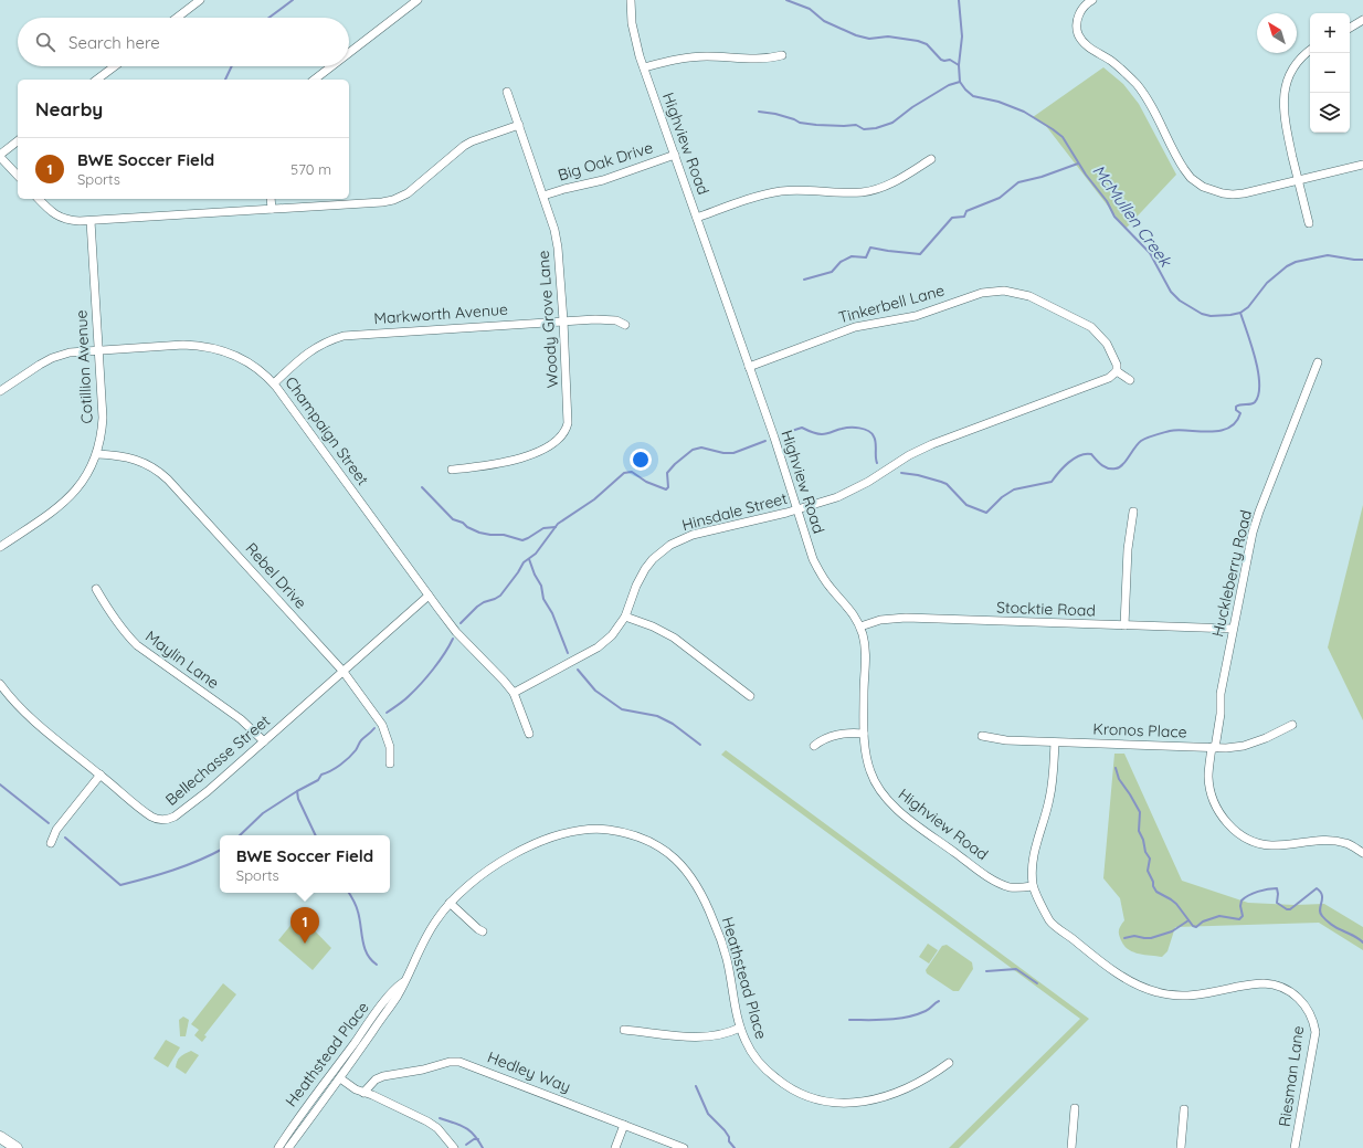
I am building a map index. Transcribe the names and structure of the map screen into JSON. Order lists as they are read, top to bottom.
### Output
{
  "streets": {
    "street": [
      "Highview Road",
      "Big Oak Drive",
      "Tinkerbell Lane",
      "Markworth Avenue",
      "Woody Grove Lane",
      "Cotillion Avenue",
      "Champaign Street",
      "Hinsdale Street",
      "Huckleberry Road",
      "Rebel Drive",
      "Stocktie Road",
      "Maylin Lane",
      "Kronos Place",
      "Bellechasse Street",
      "Heathstead Place",
      "Hedley Way",
      "Riesman Lane"
    ]
  },
  "crossings": [
    ["Highview Road", "Big Oak Drive"],
    ["Highview Road", "Tinkerbell Lane"],
    ["Highview Road", "Hinsdale Street"],
    ["Highview Road", "Stocktie Road"],
    ["Highview Road", "Riesman Lane"],
    ["Big Oak Drive", "Woody Grove Lane"],
    ["Tinkerbell Lane", "Hinsdale Street"],
    ["Markworth Avenue", "Woody Grove Lane"],
    ["Markworth Avenue", "Champaign Street"],
    ["Cotillion Avenue", "Champaign Street"],
    ["Cotillion Avenue", "Rebel Drive"],
    ["Champaign Street", "Hinsdale Street"],
    ["Champaign Street", "Bellechasse Street"],
    ["Huckleberry Road", "Stocktie Road"],
    ["Huckleberry Road", "Kronos Place"],
    ["Rebel Drive", "Bellechasse Street"],
    ["Maylin Lane", "Bellechasse Street"],
    ["Kronos Place", "Riesman Lane"]
  ],
  "water": ["McMullen Creek"],
  "north": "top left",
  "page": {
    "map_buttons": ["+", "−"],
    "search": "Search here",
    "heading": "Nearby",
    "list": [
      {
        "mark": "1",
        "name": "BWE Soccer Field",
        "note": "Sports",
        "value": "570 m"
      }
    ],
    "popup": ["BWE Soccer Field", "Sports"],
    "pins": "1"
  }
}
